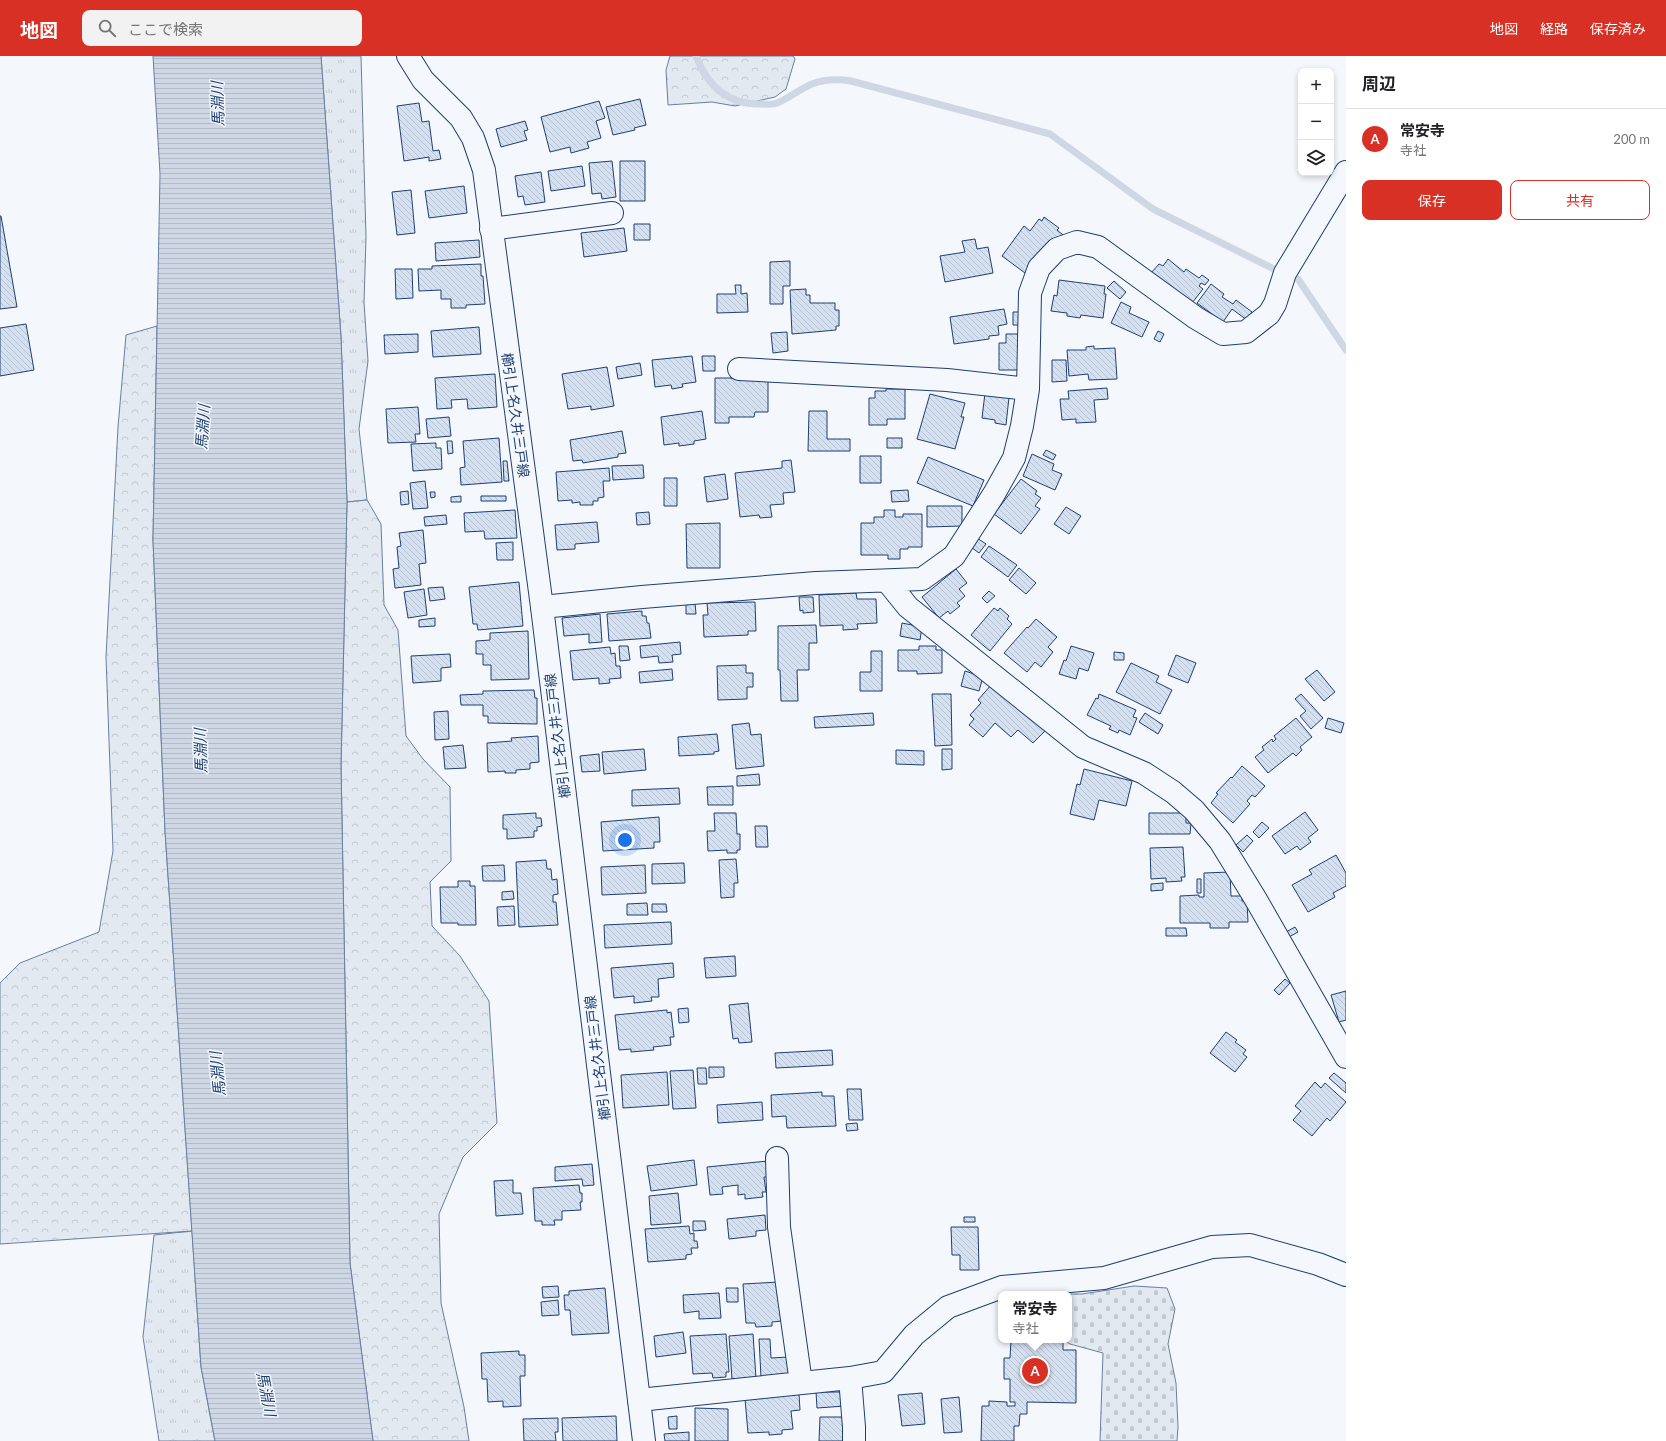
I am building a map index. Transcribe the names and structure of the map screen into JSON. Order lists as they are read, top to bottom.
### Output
{
  "streets": {
    "street": ["櫛引上名久井三戸線"]
  },
  "water": ["馬淵川"],
  "page": {
    "header": "地図",
    "search": "ここで検索",
    "nav": ["地図", "経路", "保存済み"],
    "heading": "周辺",
    "map_buttons": ["+", "−"],
    "list": [
      {
        "mark": "A",
        "name": "常安寺",
        "note": "寺社",
        "value": "200 m"
      }
    ],
    "buttons": ["保存", "共有"],
    "popup": ["常安寺", "寺社"],
    "pins": "A"
  }
}
